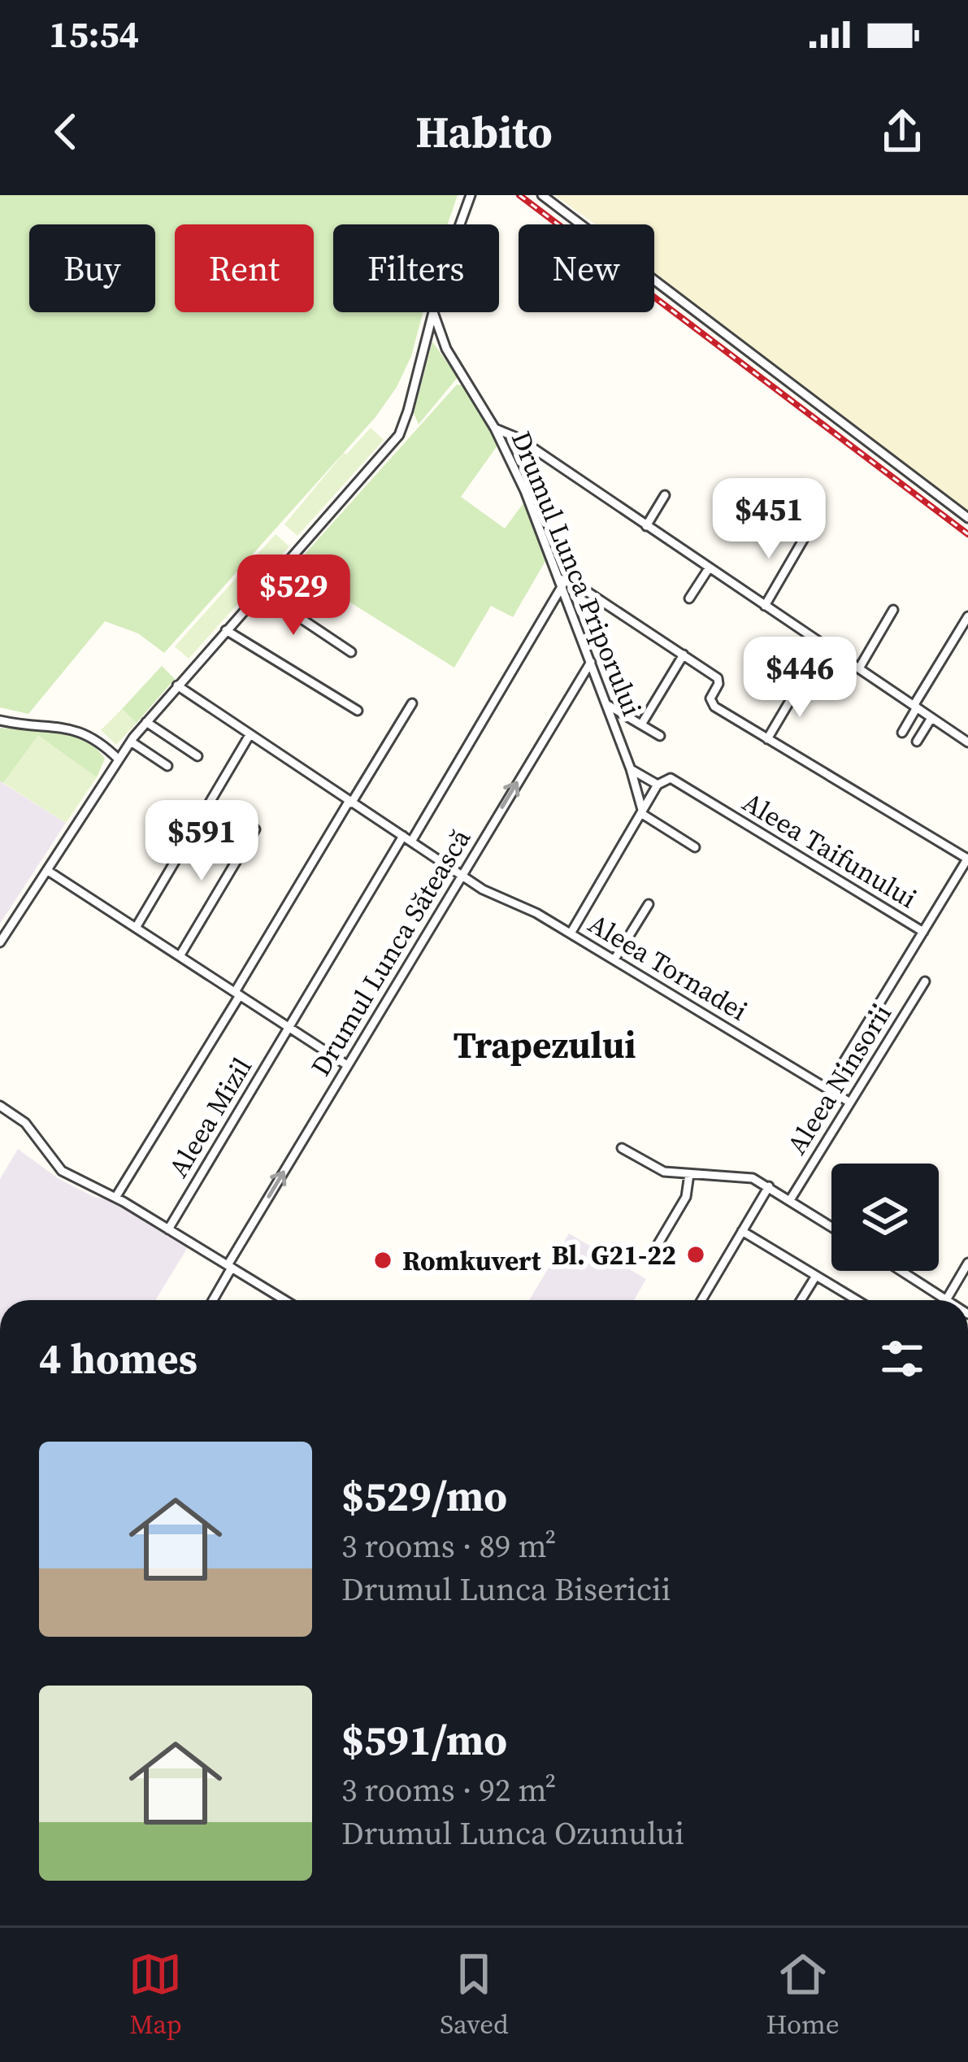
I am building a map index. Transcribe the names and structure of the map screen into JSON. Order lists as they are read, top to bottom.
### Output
{
  "streets": {
    "street": [
      "Drumul Lunca Priporului",
      "Aleea Taifunului",
      "Drumul Lunca Sătească",
      "Aleea Tornadei",
      "Aleea Ninsorii",
      "Aleea Mizil"
    ]
  },
  "crossings": [
    ["Drumul Lunca Priporului", "Aleea Taifunului"],
    ["Drumul Lunca Priporului", "Drumul Lunca Sătească"],
    ["Drumul Lunca Priporului", "Aleea Mizil"],
    ["Aleea Taifunului", "Aleea Tornadei"],
    ["Drumul Lunca Sătească", "Aleea Tornadei"],
    ["Aleea Tornadei", "Aleea Ninsorii"],
    ["Aleea Tornadei", "Aleea Mizil"]
  ],
  "one_way": ["Drumul Lunca Sătească"],
  "districts": ["Trapezului"],
  "places": ["Bl. G21-22", "Romkuvert"],
  "page": {
    "status": "15:54",
    "header": "Habito",
    "chip": [
      "Buy",
      "Rent",
      "Filters",
      "New"
    ],
    "price": [
      "$451",
      "$529",
      "$446",
      "$591"
    ],
    "heading": "4 homes",
    "list": [
      {
        "name": "$529/mo",
        "note": "3 rooms · 89 m² · Drumul Lunca Bisericii"
      },
      {
        "name": "$591/mo",
        "note": "3 rooms · 92 m² · Drumul Lunca Ozunului"
      }
    ],
    "tabs": ["Map", "Saved", "Home"]
  }
}
